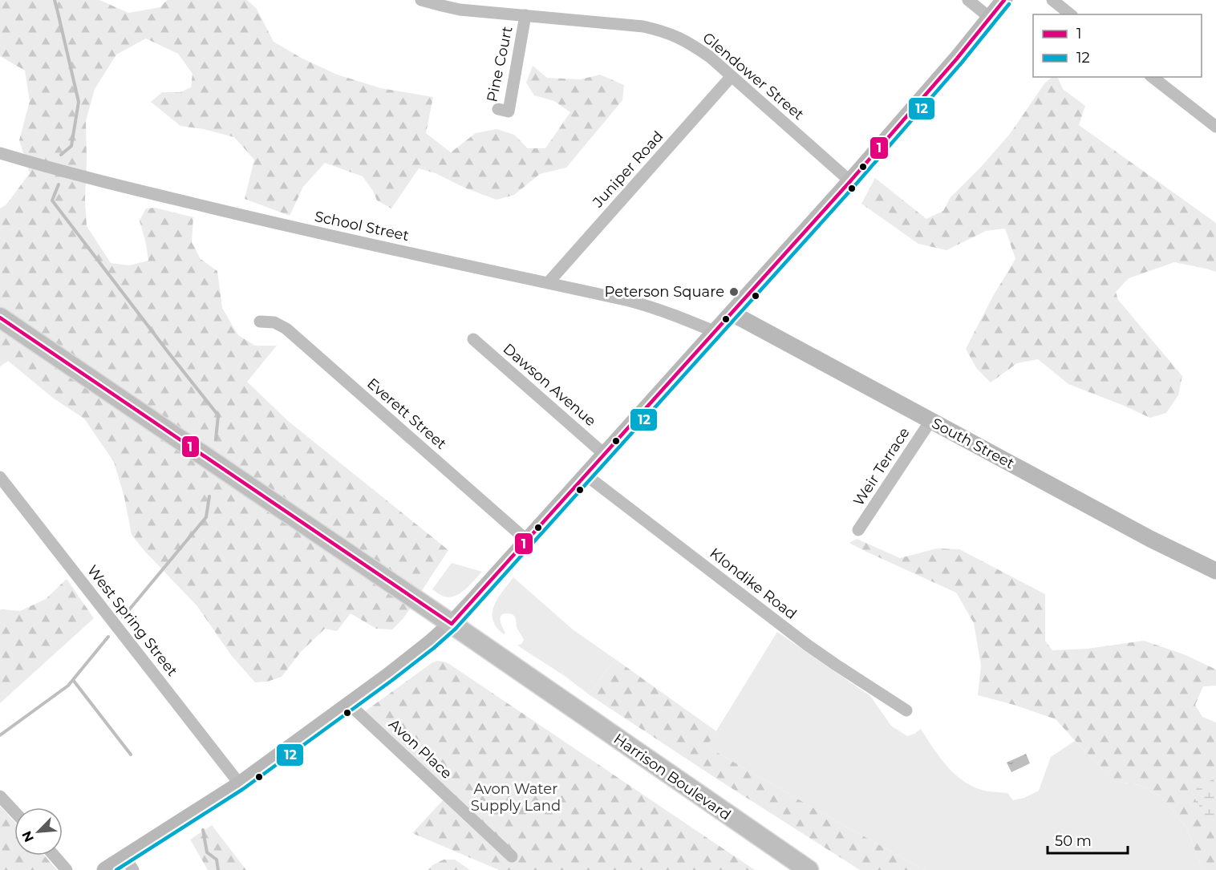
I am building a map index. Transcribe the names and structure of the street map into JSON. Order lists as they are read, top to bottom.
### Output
{
  "streets": {
    "main road": ["South Street", "Harrison Boulevard"],
    "street": [
      "Pine Court",
      "Glendower Street",
      "Juniper Road",
      "School Street",
      "Dawson Avenue",
      "Everett Street",
      "Weir Terrace",
      "Klondike Road",
      "West Spring Street",
      "Avon Place"
    ]
  },
  "crossings": [
    ["Pine Court", "Glendower Street"],
    ["Glendower Street", "Juniper Road"],
    ["Juniper Road", "School Street"],
    ["South Street", "Weir Terrace"]
  ],
  "parks": ["Avon Water Supply Land"],
  "places": ["Peterson Square"],
  "lines": ["transit line 1", "transit line 12"],
  "legend": ["1", "12"],
  "scale_bar": "50 m",
  "north": "bottom left"
}
